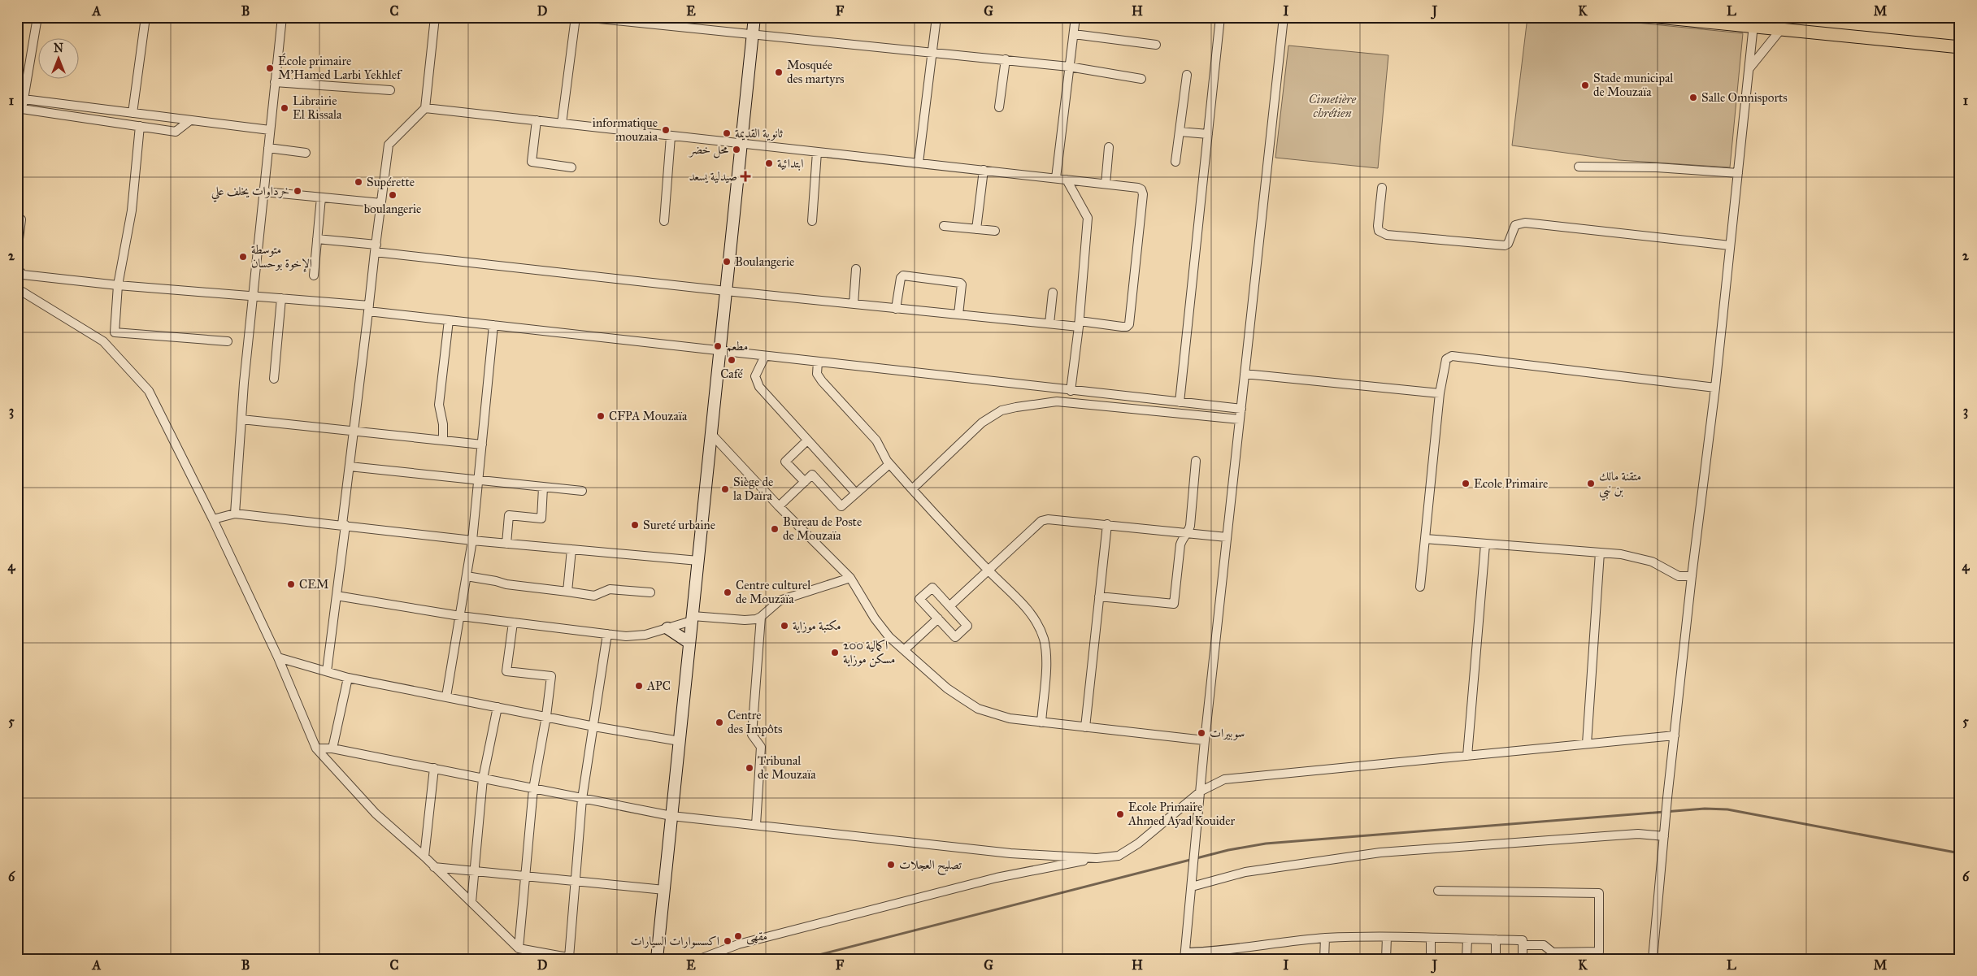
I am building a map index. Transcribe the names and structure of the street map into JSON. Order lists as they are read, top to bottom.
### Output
{
  "parks": ["Cimetière chrétien"],
  "places": {
    "other": [
      "École primaire M'Hamed Larbi Yekhlef",
      "Mosquée des martyrs",
      "Stade municipal de Mouzaïa",
      "Salle Omnisports",
      "Librairie El Rissala",
      "informatique mouzaia",
      "ثانوية القديمة",
      "محل خضر",
      "ابتدائية",
      "Supérette",
      "خرداوات يخلف علي",
      "boulangerie",
      "متوسطة الإخوة بوحسان",
      "Boulangerie",
      "مطعم",
      "Café",
      "CFPA Mouzaïa",
      "Ecole Primaire",
      "متقنة مالك بن نبي",
      "Siège de la Daïra",
      "Sureté urbaine",
      "Bureau de Poste de Mouzaïa",
      "CEM",
      "Centre culturel de Mouzaïa",
      "مكتبة موزاية",
      "اكمالية 200 مسكن موزاية",
      "APC",
      "Centre des Impôts",
      "سوبيرات",
      "Tribunal de Mouzaïa",
      "Ecole Primaire Ahmed Ayad Kouider",
      "تصليح العجلات",
      "مقهى",
      "اكسسوارات السيارات"
    ],
    "health": ["صيدلية يسعد"]
  },
  "north": "top",
  "grid": {
    "columns": [
      "A",
      "B",
      "C",
      "D",
      "E",
      "F",
      "G",
      "H",
      "I",
      "J",
      "K",
      "L",
      "M"
    ],
    "rows": [
      "1",
      "2",
      "3",
      "4",
      "5",
      "6"
    ]
  }
}
